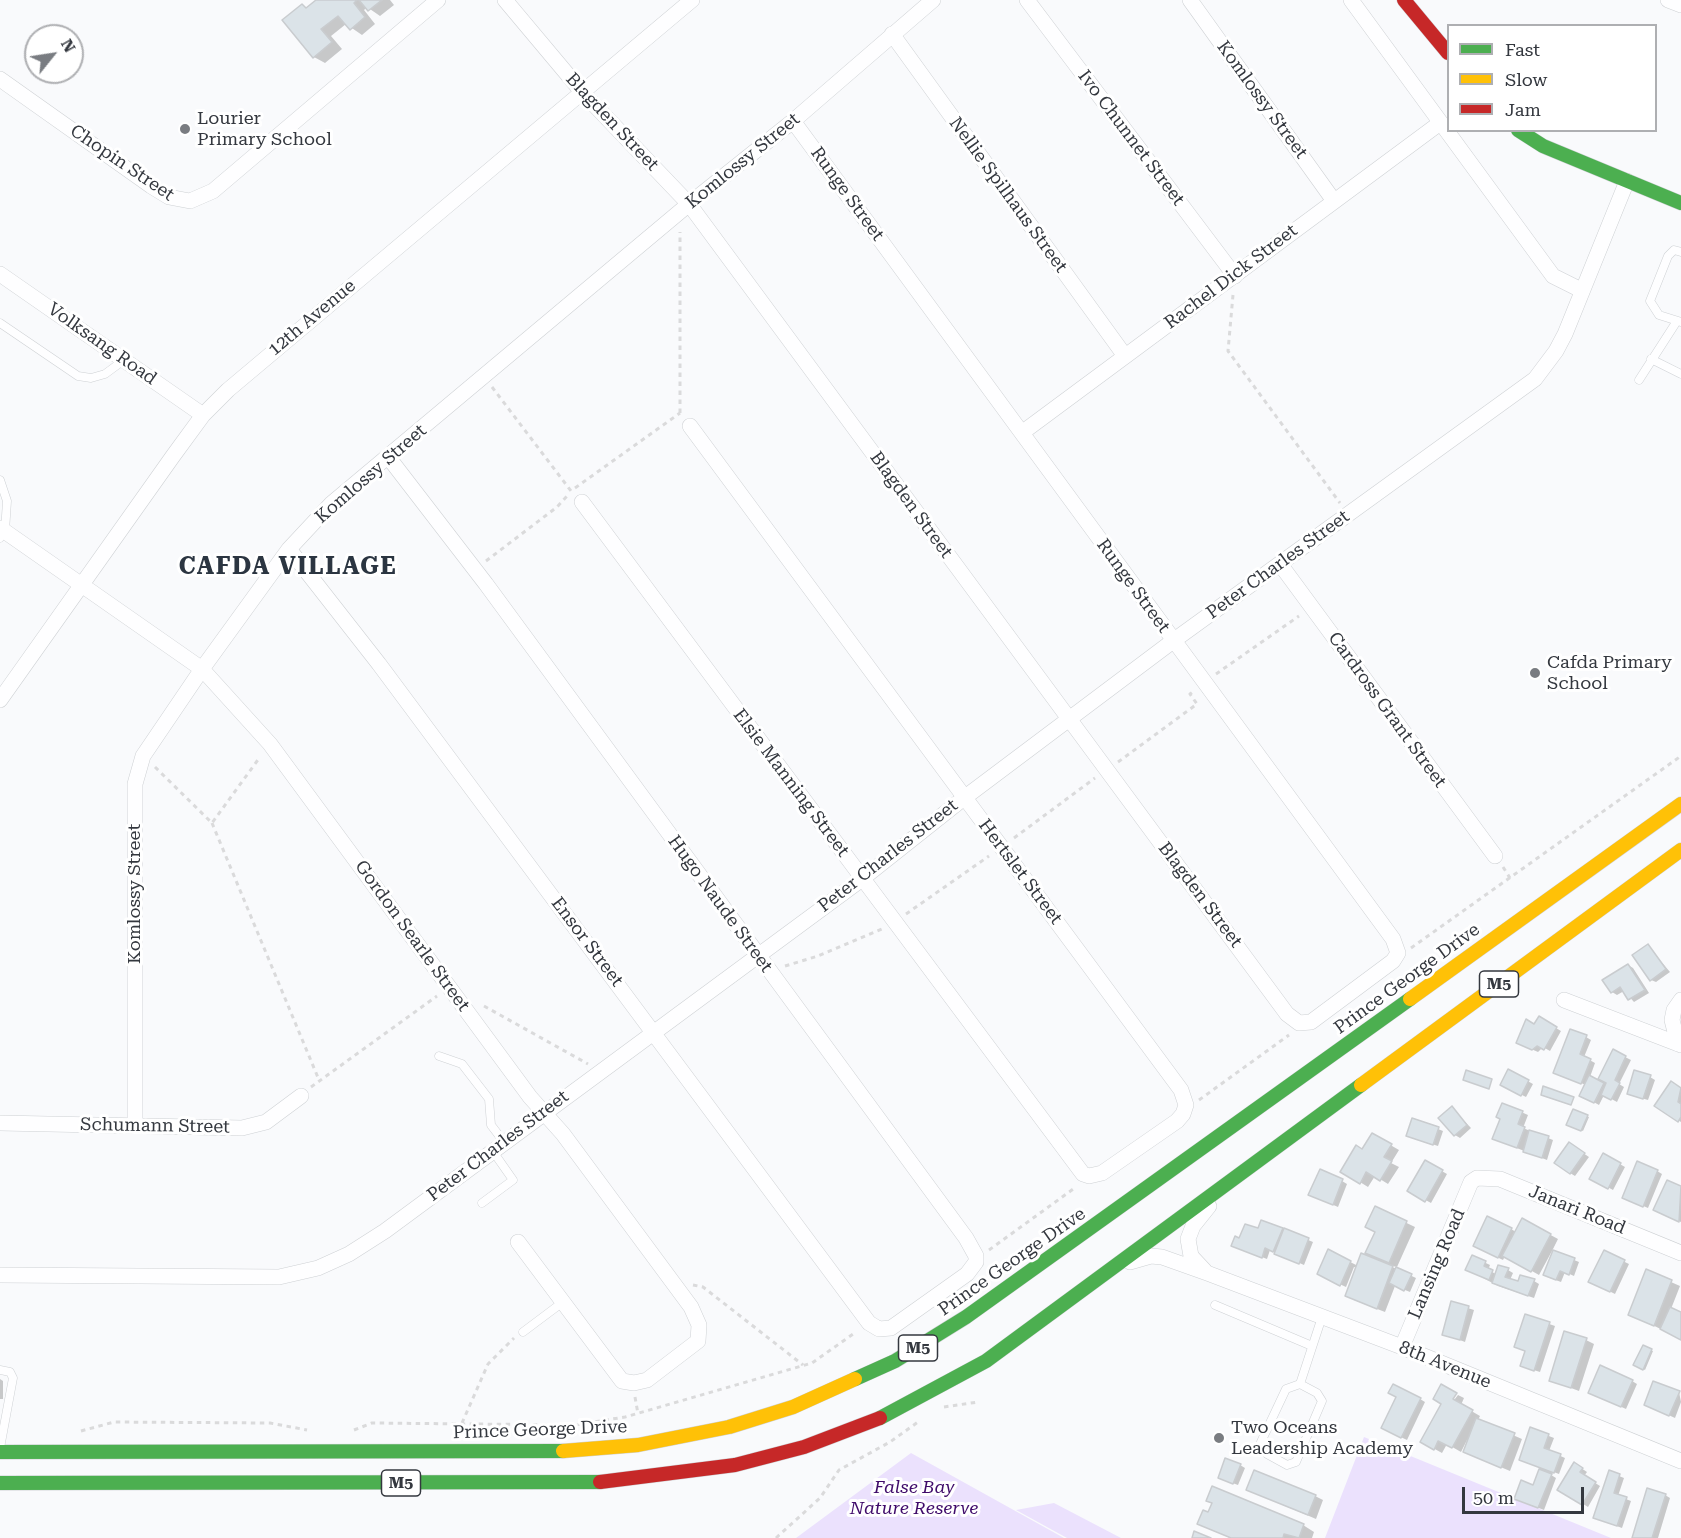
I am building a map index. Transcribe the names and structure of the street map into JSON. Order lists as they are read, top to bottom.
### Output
{
  "streets": {
    "main road": ["Prince George Drive", "M5"],
    "street": [
      "Komlossy Street",
      "Blagden Street",
      "Ivo Chunnet Street",
      "Chopin Street",
      "Runge Street",
      "Nellie Spilhaus Street",
      "Rachel Dick Street",
      "12th Avenue",
      "Volksang Road",
      "Peter Charles Street",
      "Cardross Grant Street",
      "Elsie Manning Street",
      "Hertslet Street",
      "Hugo Naude Street",
      "Gordon Searle Street",
      "Ensor Street",
      "Schumann Street",
      "Janari Road",
      "Lansing Road",
      "8th Avenue"
    ]
  },
  "crossings": [
    ["Komlossy Street", "Blagden Street"],
    ["Komlossy Street", "Runge Street"],
    ["Komlossy Street", "Nellie Spilhaus Street"],
    ["Komlossy Street", "Rachel Dick Street"],
    ["Komlossy Street", "Hugo Naude Street"],
    ["Komlossy Street", "Gordon Searle Street"],
    ["Komlossy Street", "Ensor Street"],
    ["Komlossy Street", "Schumann Street"],
    ["Blagden Street", "Runge Street"],
    ["Blagden Street", "12th Avenue"],
    ["Blagden Street", "Peter Charles Street"],
    ["Ivo Chunnet Street", "Rachel Dick Street"],
    ["Runge Street", "Rachel Dick Street"],
    ["Runge Street", "Peter Charles Street"],
    ["Nellie Spilhaus Street", "Rachel Dick Street"],
    ["12th Avenue", "Volksang Road"],
    ["12th Avenue", "Gordon Searle Street"],
    ["Peter Charles Street", "Cardross Grant Street"],
    ["Peter Charles Street", "Elsie Manning Street"],
    ["Peter Charles Street", "Hertslet Street"],
    ["Peter Charles Street", "Hugo Naude Street"],
    ["Peter Charles Street", "Gordon Searle Street"],
    ["Peter Charles Street", "Ensor Street"],
    ["Elsie Manning Street", "Hertslet Street"],
    ["Hugo Naude Street", "Ensor Street"],
    ["M5", "8th Avenue"],
    ["Janari Road", "Lansing Road"],
    ["Lansing Road", "8th Avenue"]
  ],
  "districts": ["CAFDA VILLAGE"],
  "parks": ["False Bay Nature Reserve"],
  "places": ["Lourier Primary School", "Cafda Primary School", "Two Oceans Leadership Academy"],
  "legend": ["Fast", "Slow", "Jam"],
  "scale_bar": "50 m",
  "north": "top right"
}
